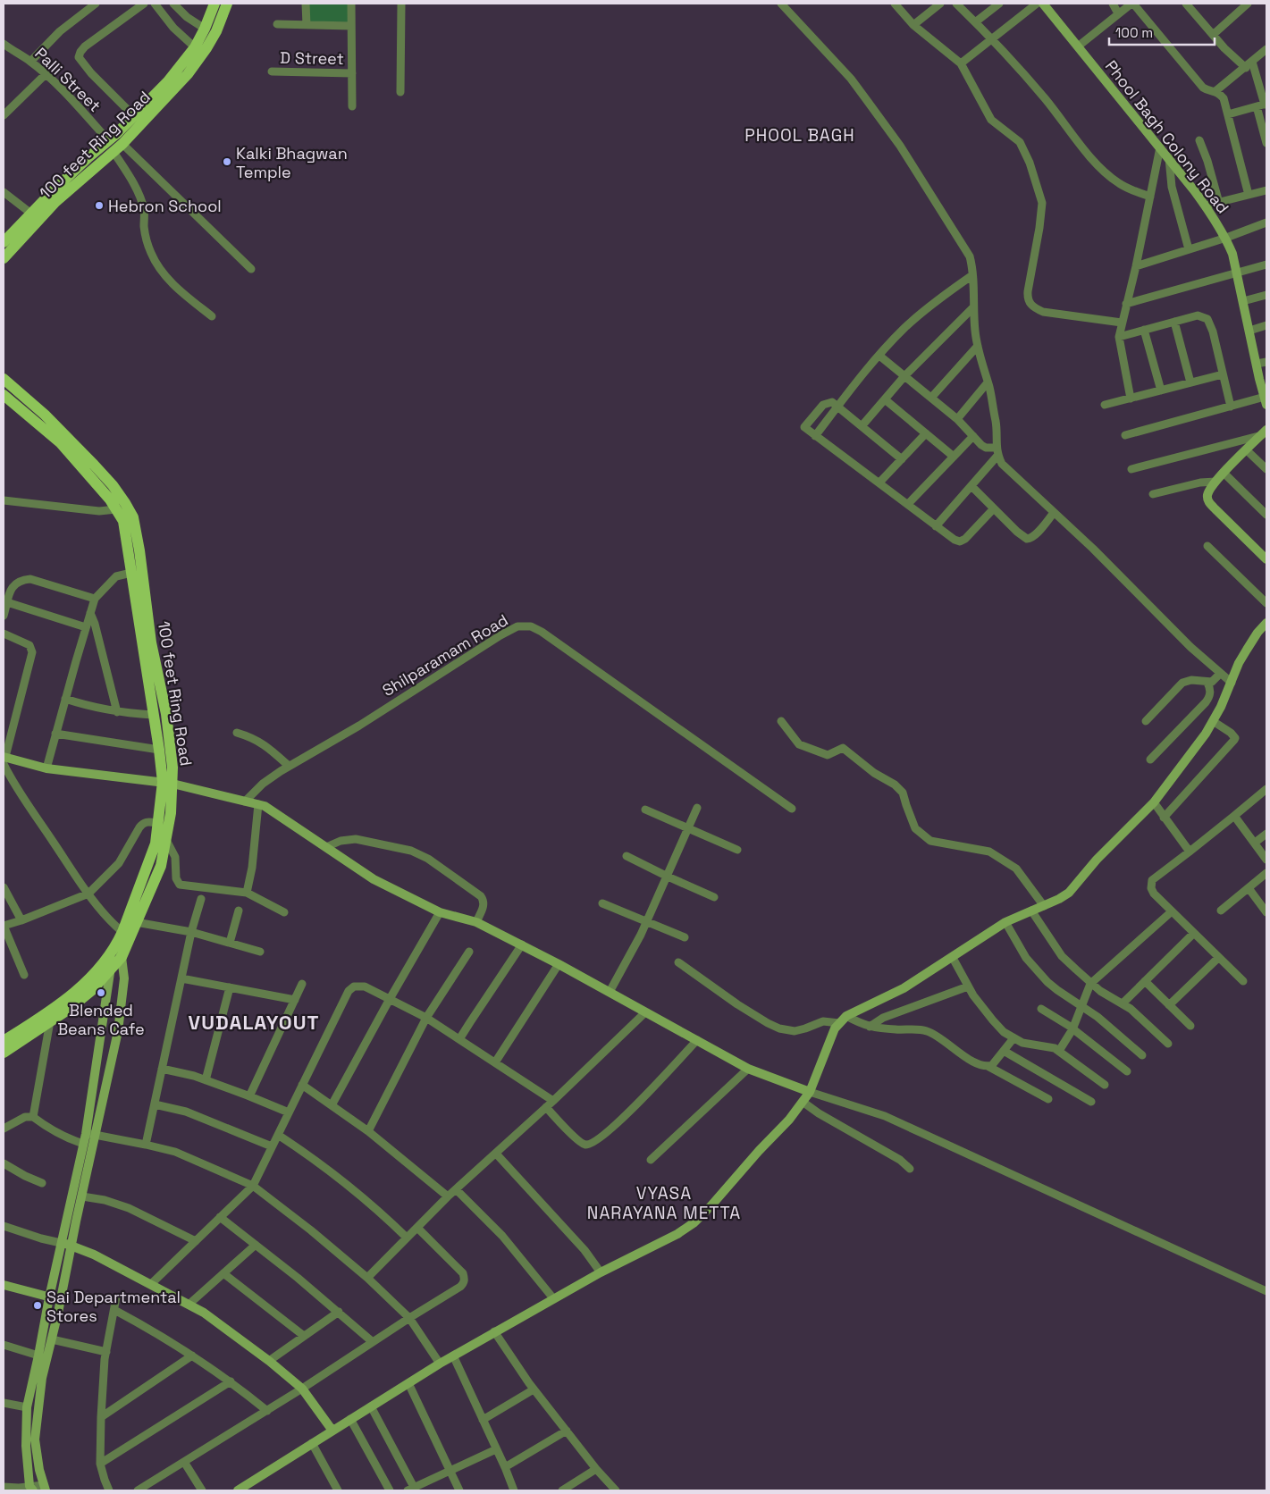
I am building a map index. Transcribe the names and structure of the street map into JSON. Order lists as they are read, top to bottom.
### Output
{
  "streets": {
    "main road": ["100 feet Ring Road"],
    "street": [
      "D Street",
      "Palli Street",
      "Phool Bagh Colony Road",
      "Shilparamam Road"
    ]
  },
  "crossings": [
    ["Palli Street", "100 feet Ring Road"]
  ],
  "districts": ["PHOOL BAGH", "VUDALAYOUT", "VYASA NARAYANA METTA"],
  "places": [
    "Kalki Bhagwan Temple",
    "Hebron School",
    "Blended Beans Cafe",
    "Sai Departmental Stores"
  ],
  "scale_bar": "100 m"
}
